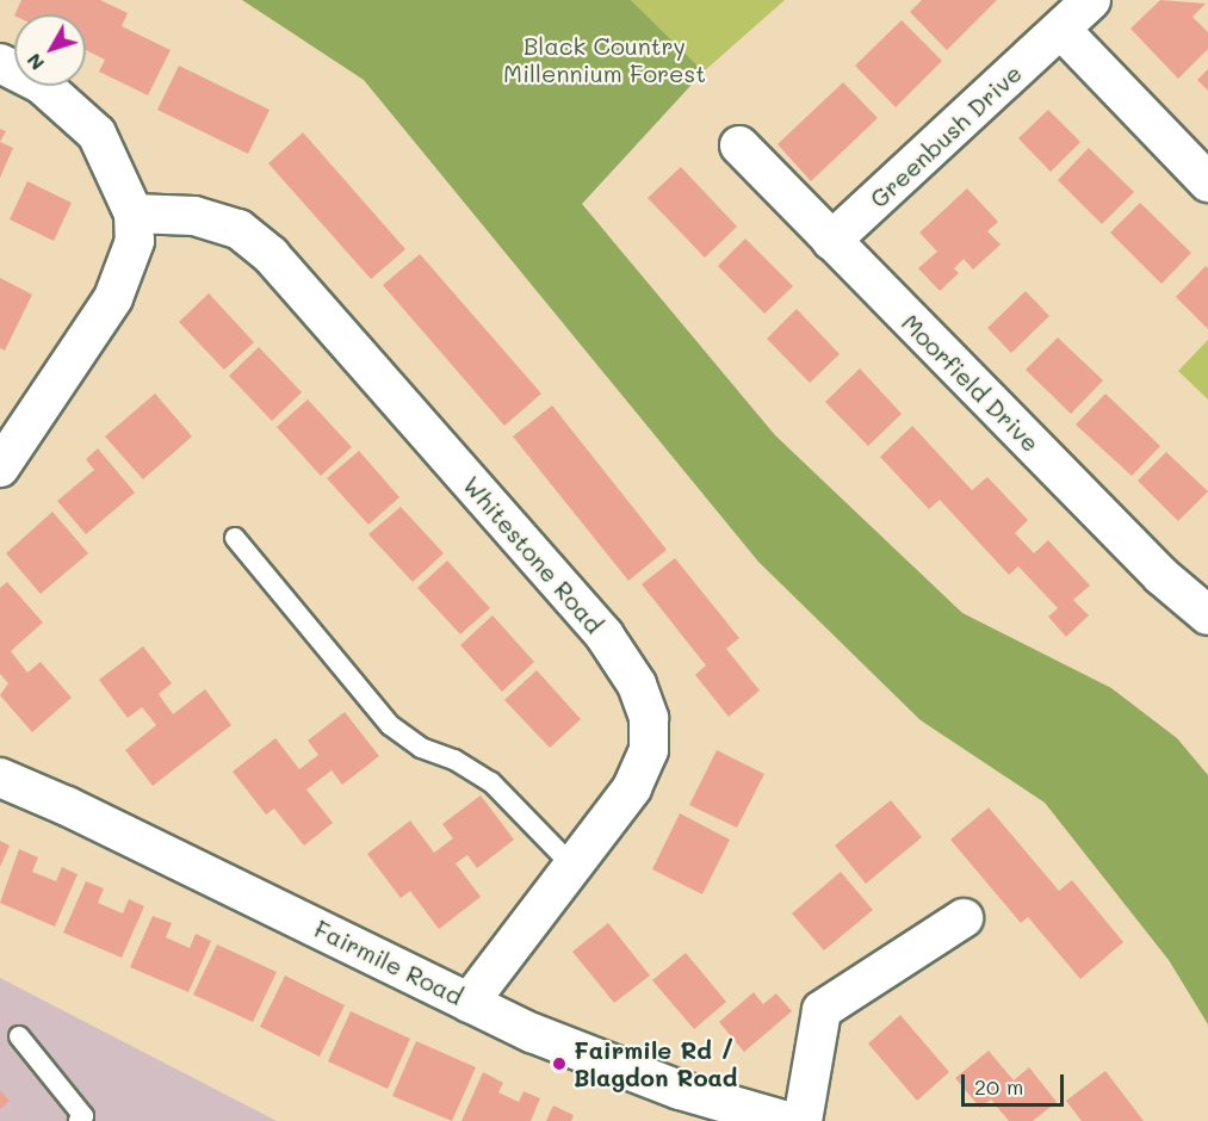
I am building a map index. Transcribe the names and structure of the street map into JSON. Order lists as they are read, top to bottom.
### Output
{
  "streets": {
    "street": [
      "Greenbush Drive",
      "Moorfield Drive",
      "Whitestone Road",
      "Fairmile Road"
    ]
  },
  "crossings": [
    ["Greenbush Drive", "Moorfield Drive"],
    ["Whitestone Road", "Fairmile Road"]
  ],
  "parks": ["Black Country Millennium Forest"],
  "places": ["Fairmile Rd / Blagdon Road"],
  "scale_bar": "20 m",
  "north": "bottom left"
}
